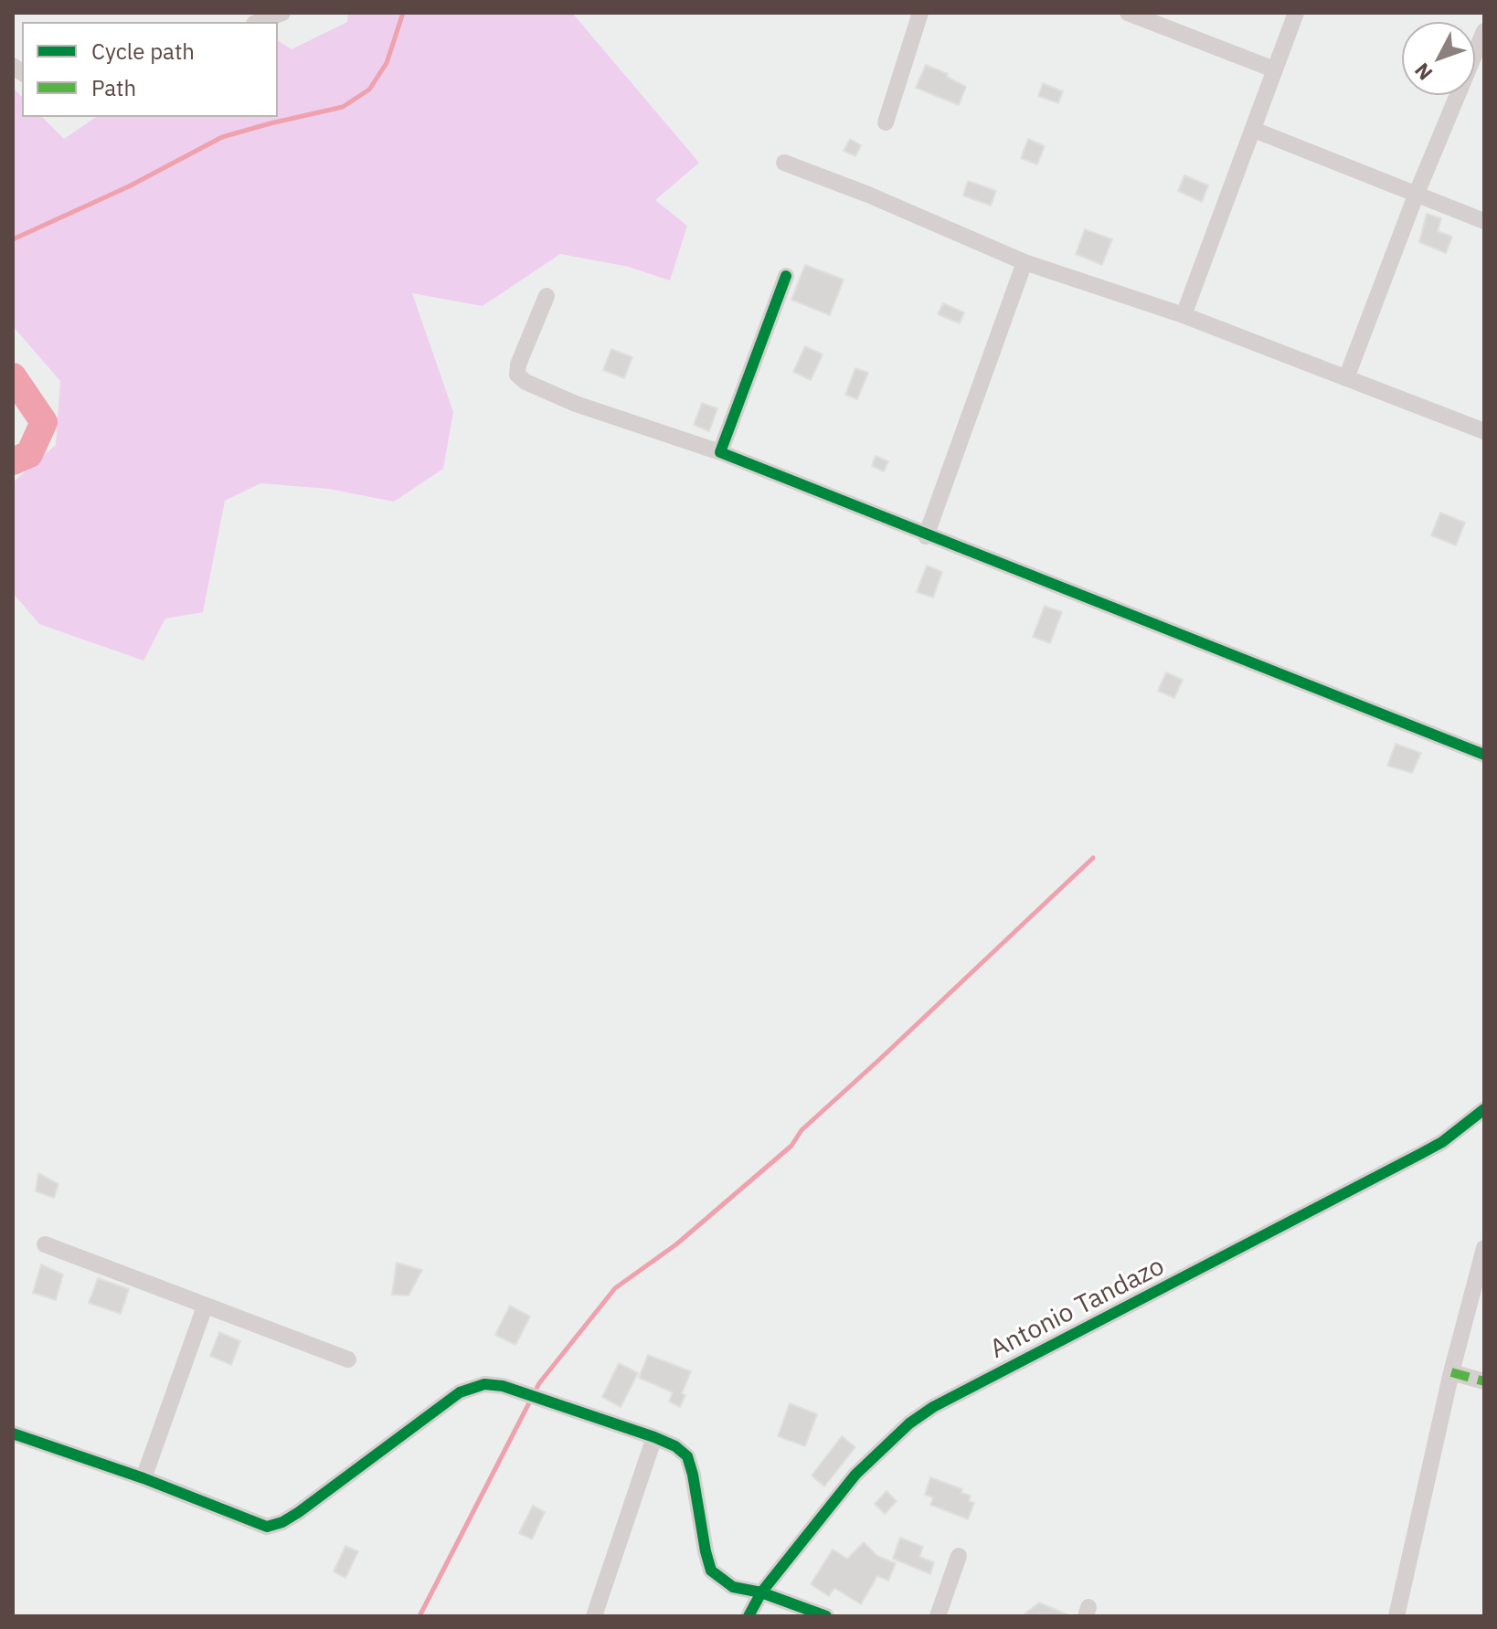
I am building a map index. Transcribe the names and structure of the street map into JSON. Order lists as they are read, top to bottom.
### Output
{
  "streets": {
    "street": ["Antonio Tandazo"]
  },
  "legend": ["Cycle path", "Path"],
  "north": "bottom left"
}
